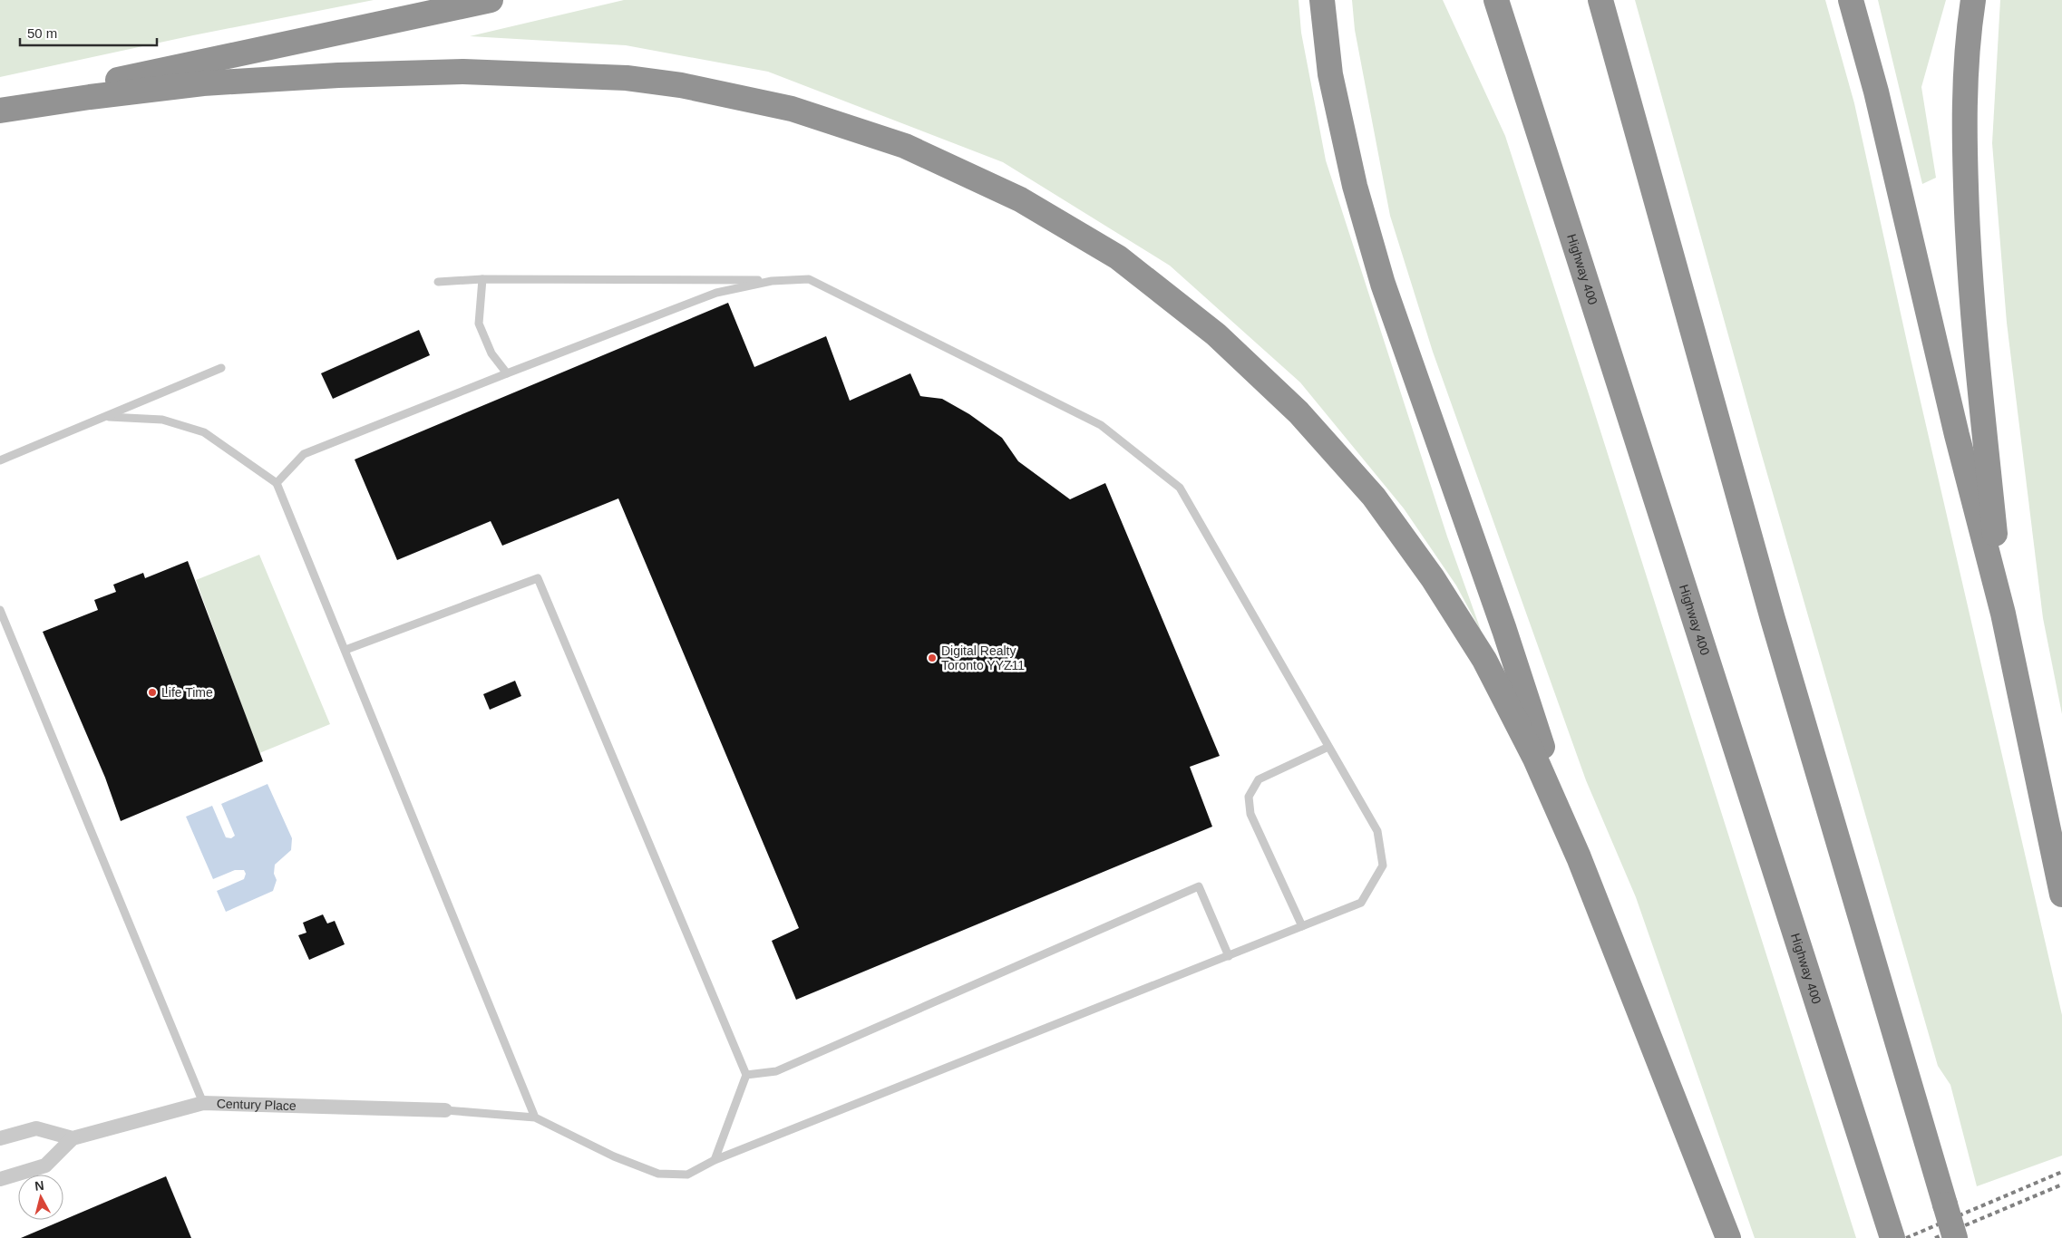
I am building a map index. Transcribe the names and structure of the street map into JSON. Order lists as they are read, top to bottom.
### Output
{
  "streets": {
    "highway": ["Highway 400"],
    "street": ["Century Place"]
  },
  "places": ["Digital Realty Toronto YYZ11", "Life Time"],
  "scale_bar": "50 m",
  "north": "top"
}
